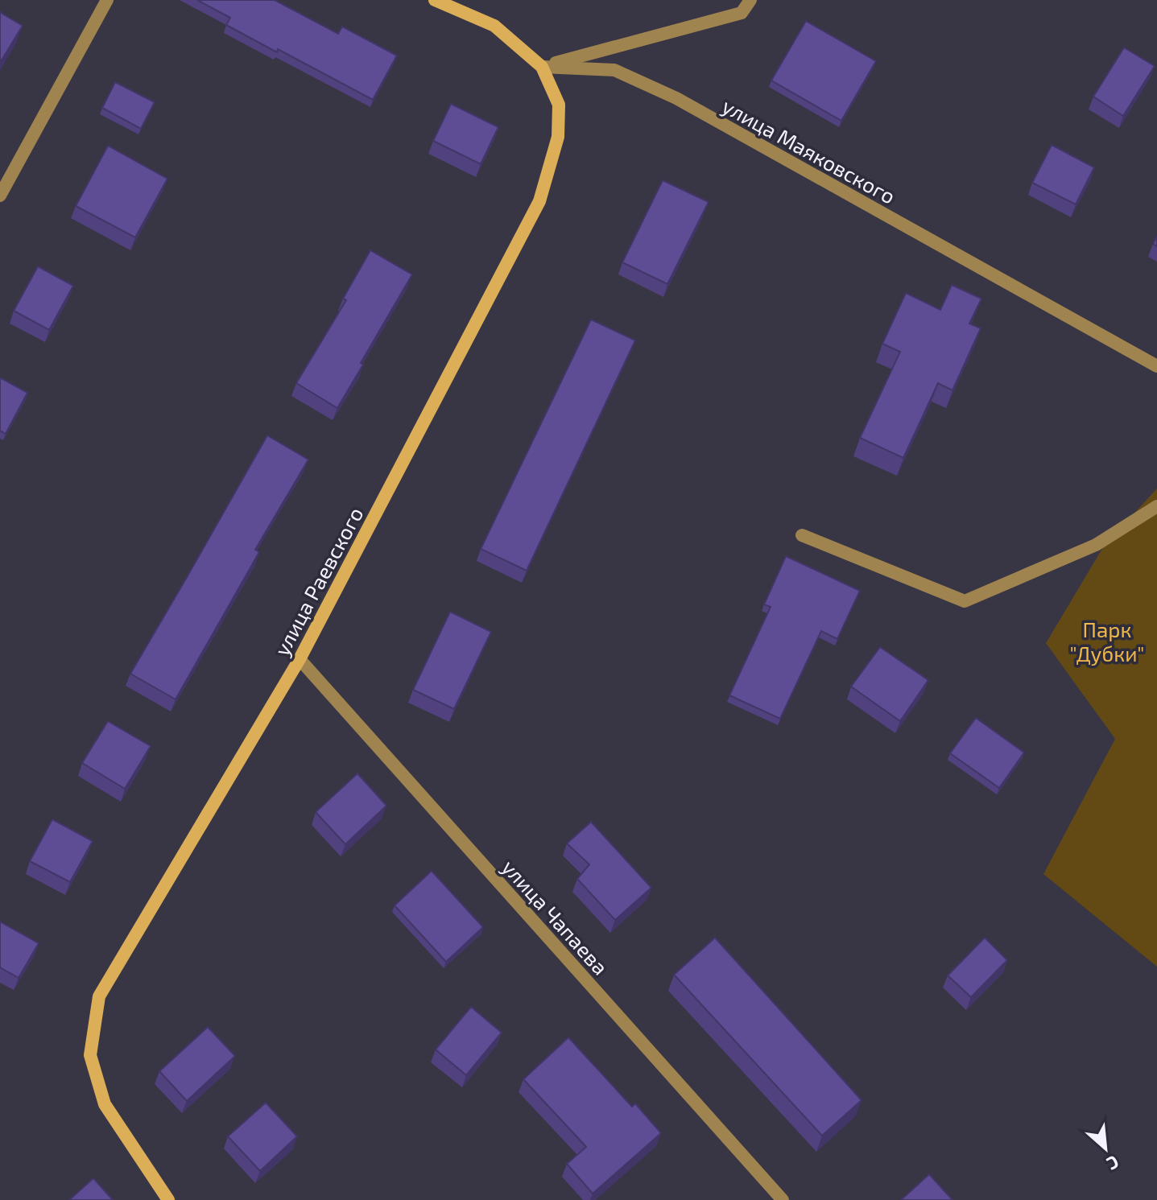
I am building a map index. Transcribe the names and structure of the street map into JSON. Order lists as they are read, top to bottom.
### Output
{
  "streets": {
    "street": ["улица Маяковского", "улица Раевского", "улица Чапаева"]
  },
  "crossings": [
    ["улица Маяковского", "улица Раевского"],
    ["улица Раевского", "улица Чапаева"]
  ],
  "parks": ["Парк \"Дубки\""],
  "north": "bottom right"
}
